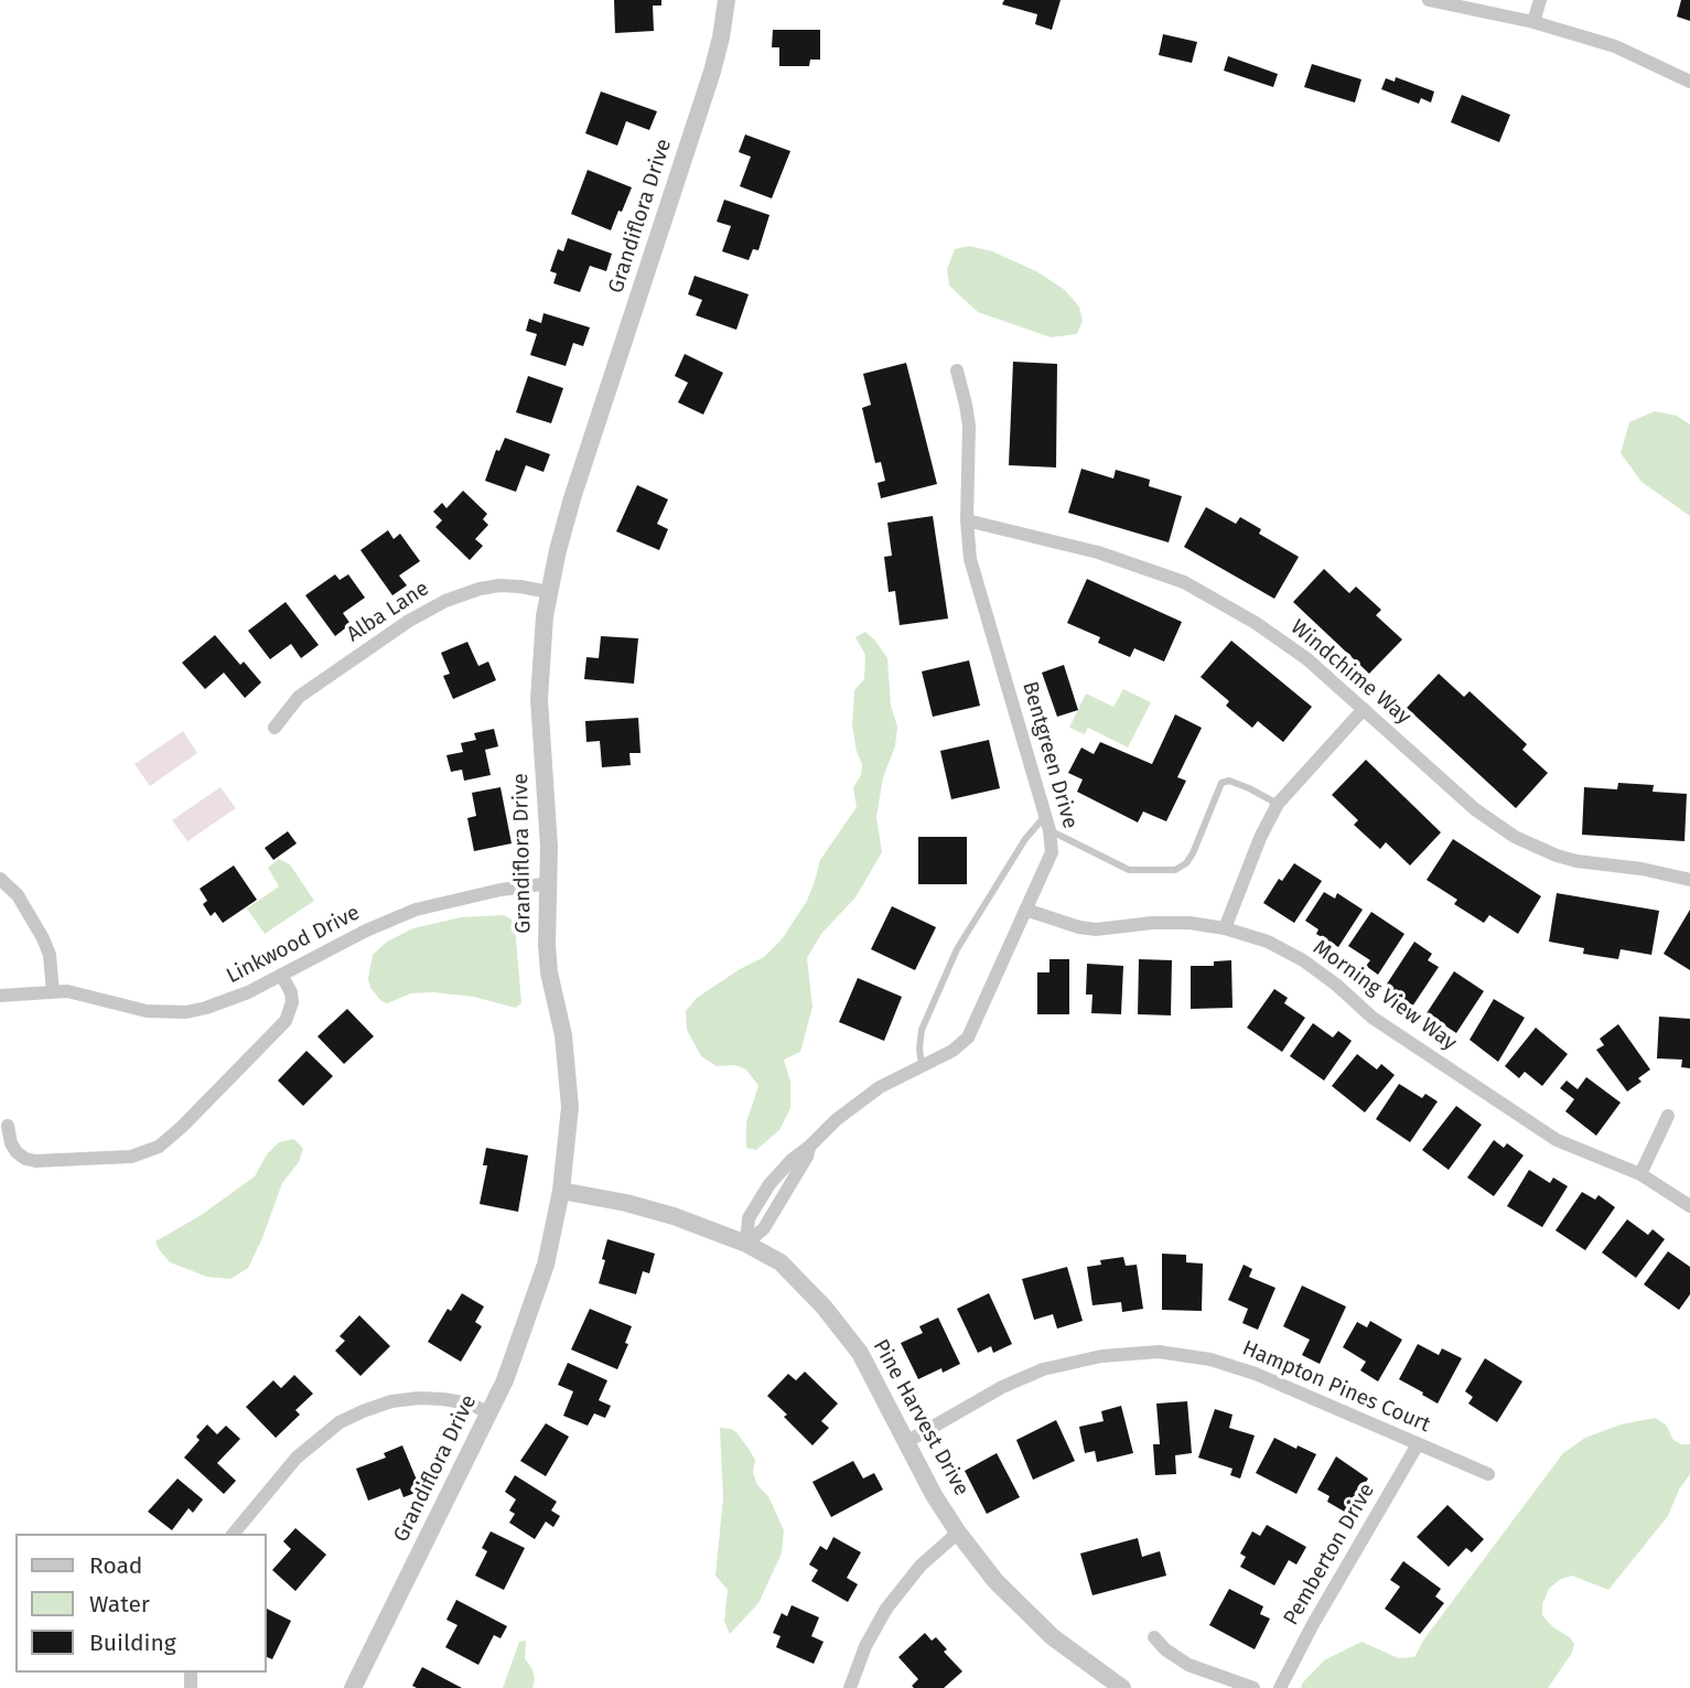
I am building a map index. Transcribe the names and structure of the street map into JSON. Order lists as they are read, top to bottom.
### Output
{
  "streets": {
    "street": [
      "Grandiflora Drive",
      "Alba Lane",
      "Windchime Way",
      "Bentgreen Drive",
      "Linkwood Drive",
      "Morning View Way",
      "Hampton Pines Court",
      "Pine Harvest Drive",
      "Pemberton Drive"
    ]
  },
  "crossings": [
    ["Grandiflora Drive", "Alba Lane"],
    ["Grandiflora Drive", "Linkwood Drive"],
    ["Grandiflora Drive", "Pine Harvest Drive"],
    ["Windchime Way", "Bentgreen Drive"],
    ["Bentgreen Drive", "Morning View Way"],
    ["Bentgreen Drive", "Pine Harvest Drive"],
    ["Hampton Pines Court", "Pine Harvest Drive"],
    ["Hampton Pines Court", "Pemberton Drive"]
  ],
  "legend": ["Road", "Water", "Building"]
}
